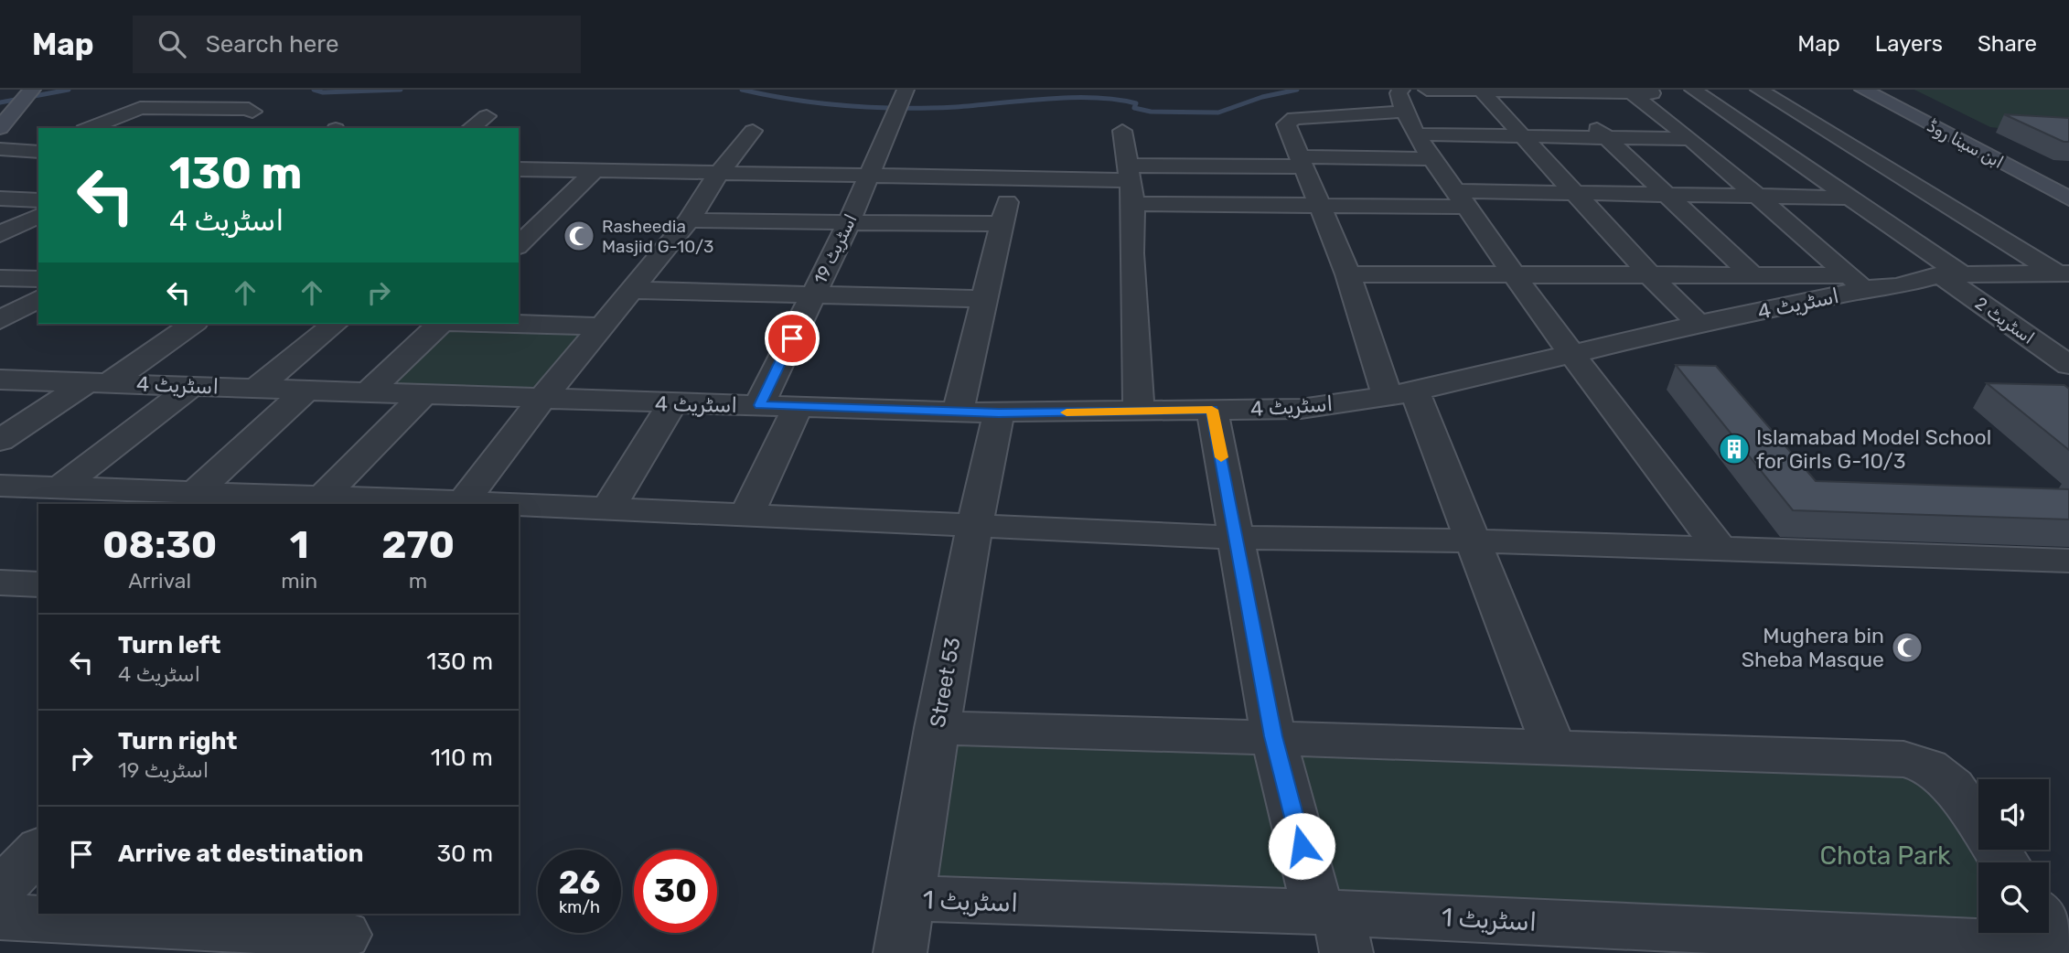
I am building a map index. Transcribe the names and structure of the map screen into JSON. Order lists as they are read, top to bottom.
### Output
{
  "streets": {
    "main road": ["ابن سینا روڈ"],
    "street": [
      "اسٹریٹ 19",
      "اسٹریٹ 4",
      "اسٹریٹ 2",
      "Street 53",
      "اسٹریٹ 1"
    ]
  },
  "crossings": [
    ["اسٹریٹ 19", "اسٹریٹ 4"],
    ["اسٹریٹ 4", "اسٹریٹ 2"],
    ["اسٹریٹ 4", "Street 53"],
    ["Street 53", "اسٹریٹ 1"]
  ],
  "parks": ["Chota Park"],
  "places": {
    "mosque": ["Rasheedia Masjid G-10/3", "Mughera bin Sheba Masque"],
    "building": ["Islamabad Model School for Girls G-10/3"]
  },
  "page": {
    "header": "Map",
    "search": "Search here",
    "nav": ["Map", "Layers", "Share"],
    "turn": ["130 m", "اسٹریٹ 4"],
    "eta": [
      "08:30",
      "Arrival",
      "1",
      "min",
      "270",
      "m"
    ],
    "list": [
      {
        "name": "Turn left",
        "note": "اسٹریٹ 4",
        "value": "130 m"
      },
      {
        "name": "Turn right",
        "note": "اسٹریٹ 19",
        "value": "110 m"
      },
      {
        "name": "Arrive at destination",
        "value": "30 m"
      }
    ],
    "speed": "26 km/h",
    "limit": "30"
  }
}
